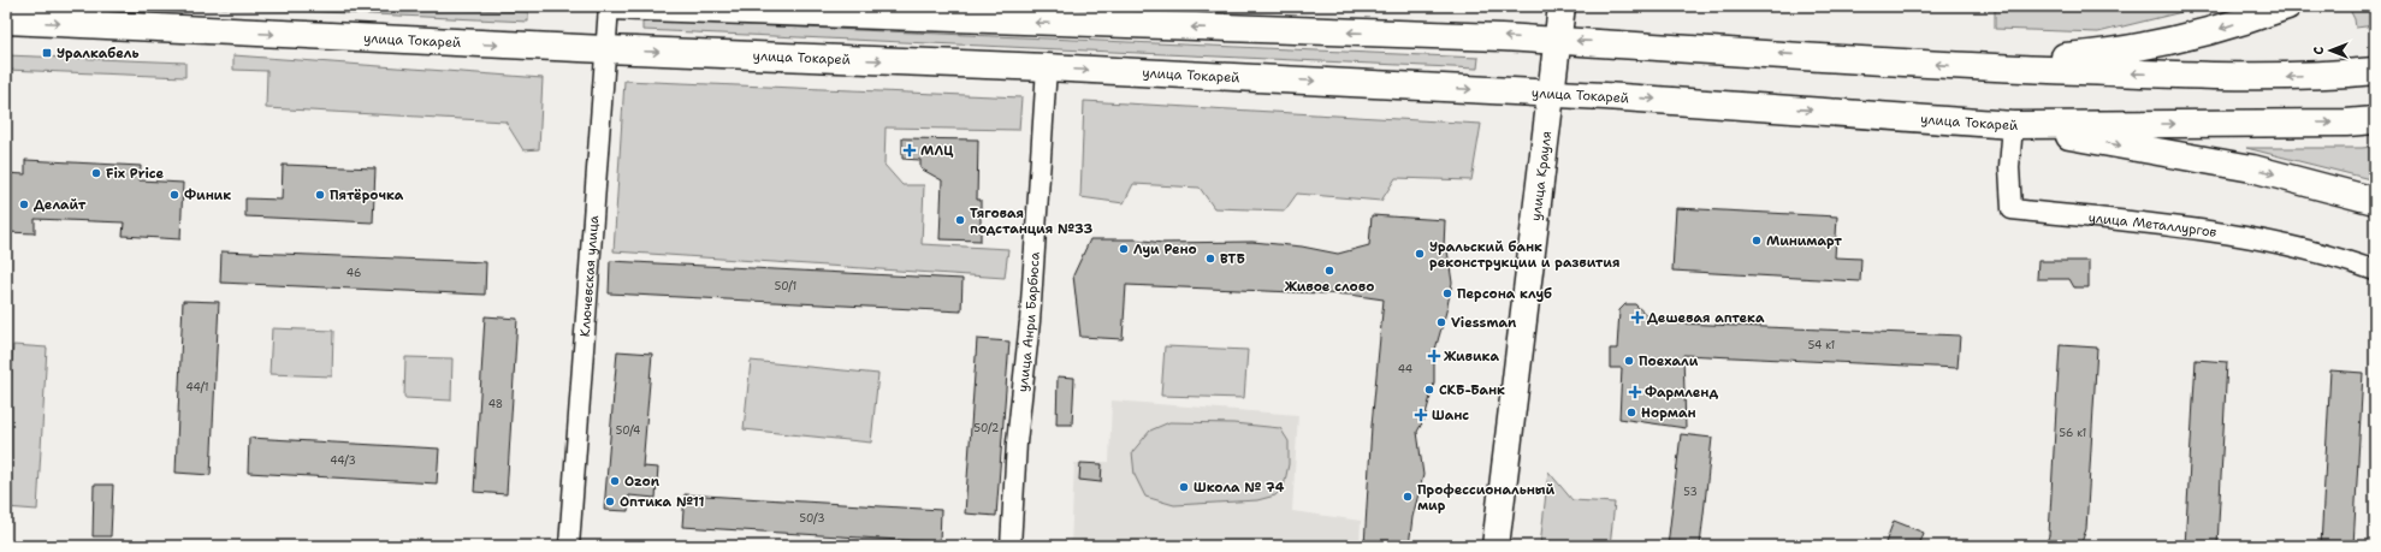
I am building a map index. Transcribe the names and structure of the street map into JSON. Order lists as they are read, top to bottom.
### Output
{
  "streets": {
    "main road": ["улица Токарей", "улица Крауля"],
    "street": ["улица Металлургов", "Ключевская улица", "улица Анри Барбюса"]
  },
  "crossings": [
    ["улица Токарей", "улица Крауля"],
    ["улица Токарей", "улица Металлургов"],
    ["улица Токарей", "Ключевская улица"],
    ["улица Токарей", "улица Анри Барбюса"]
  ],
  "places": {
    "transit": ["Уралкабель"],
    "health": [
      "МЛЦ",
      "Дешевая аптека",
      "Живика",
      "Фармленд",
      "Шанс"
    ],
    "other": [
      "Fix Price",
      "Финик",
      "Пятёрочка",
      "Делайт",
      "Тяговая подстанция №33",
      "Минимарт",
      "Луи Рено",
      "Уральский банк реконструкции и развития",
      "ВТБ",
      "Живое слово",
      "Персона клуб",
      "Viessman",
      "Поехали",
      "СКБ-Банк",
      "Норман",
      "Ozon",
      "Школа № 74",
      "Профессиональный мир",
      "Оптика №11"
    ]
  },
  "house_numbers": [
    "46",
    "50/1",
    "54 к1",
    "44",
    "44/1",
    "48",
    "50/2",
    "50/4",
    "56 к1",
    "44/3",
    "53",
    "50/3"
  ],
  "north": "left"
}
